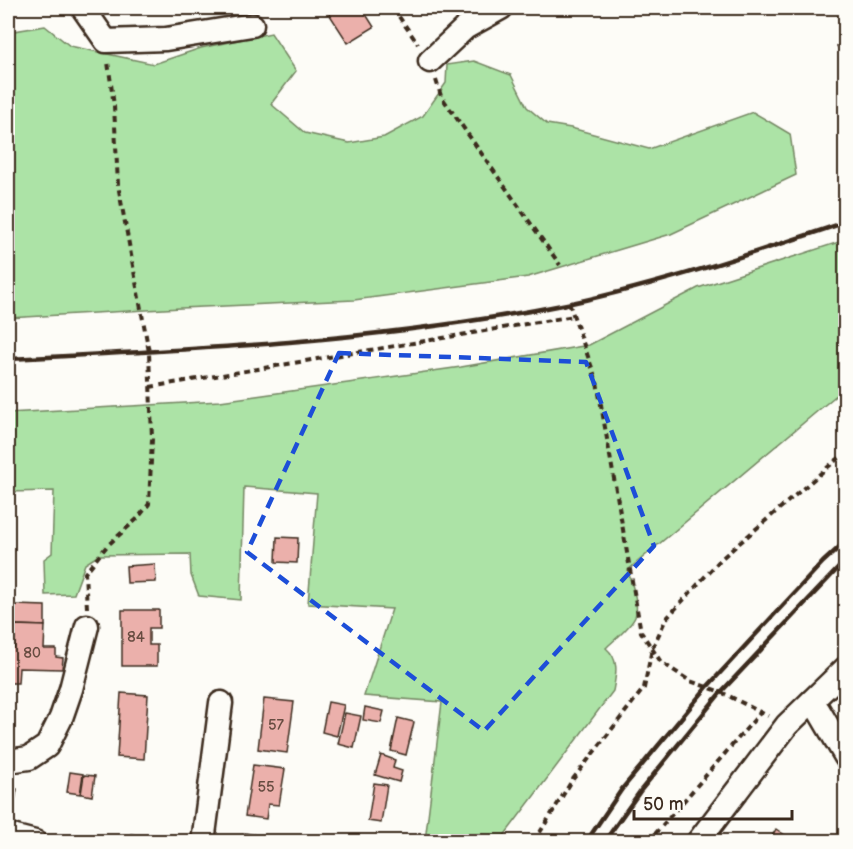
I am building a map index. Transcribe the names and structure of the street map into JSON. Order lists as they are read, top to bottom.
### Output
{
  "house_numbers": [
    "84",
    "80",
    "57",
    "55"
  ],
  "scale_bar": "50 m"
}
